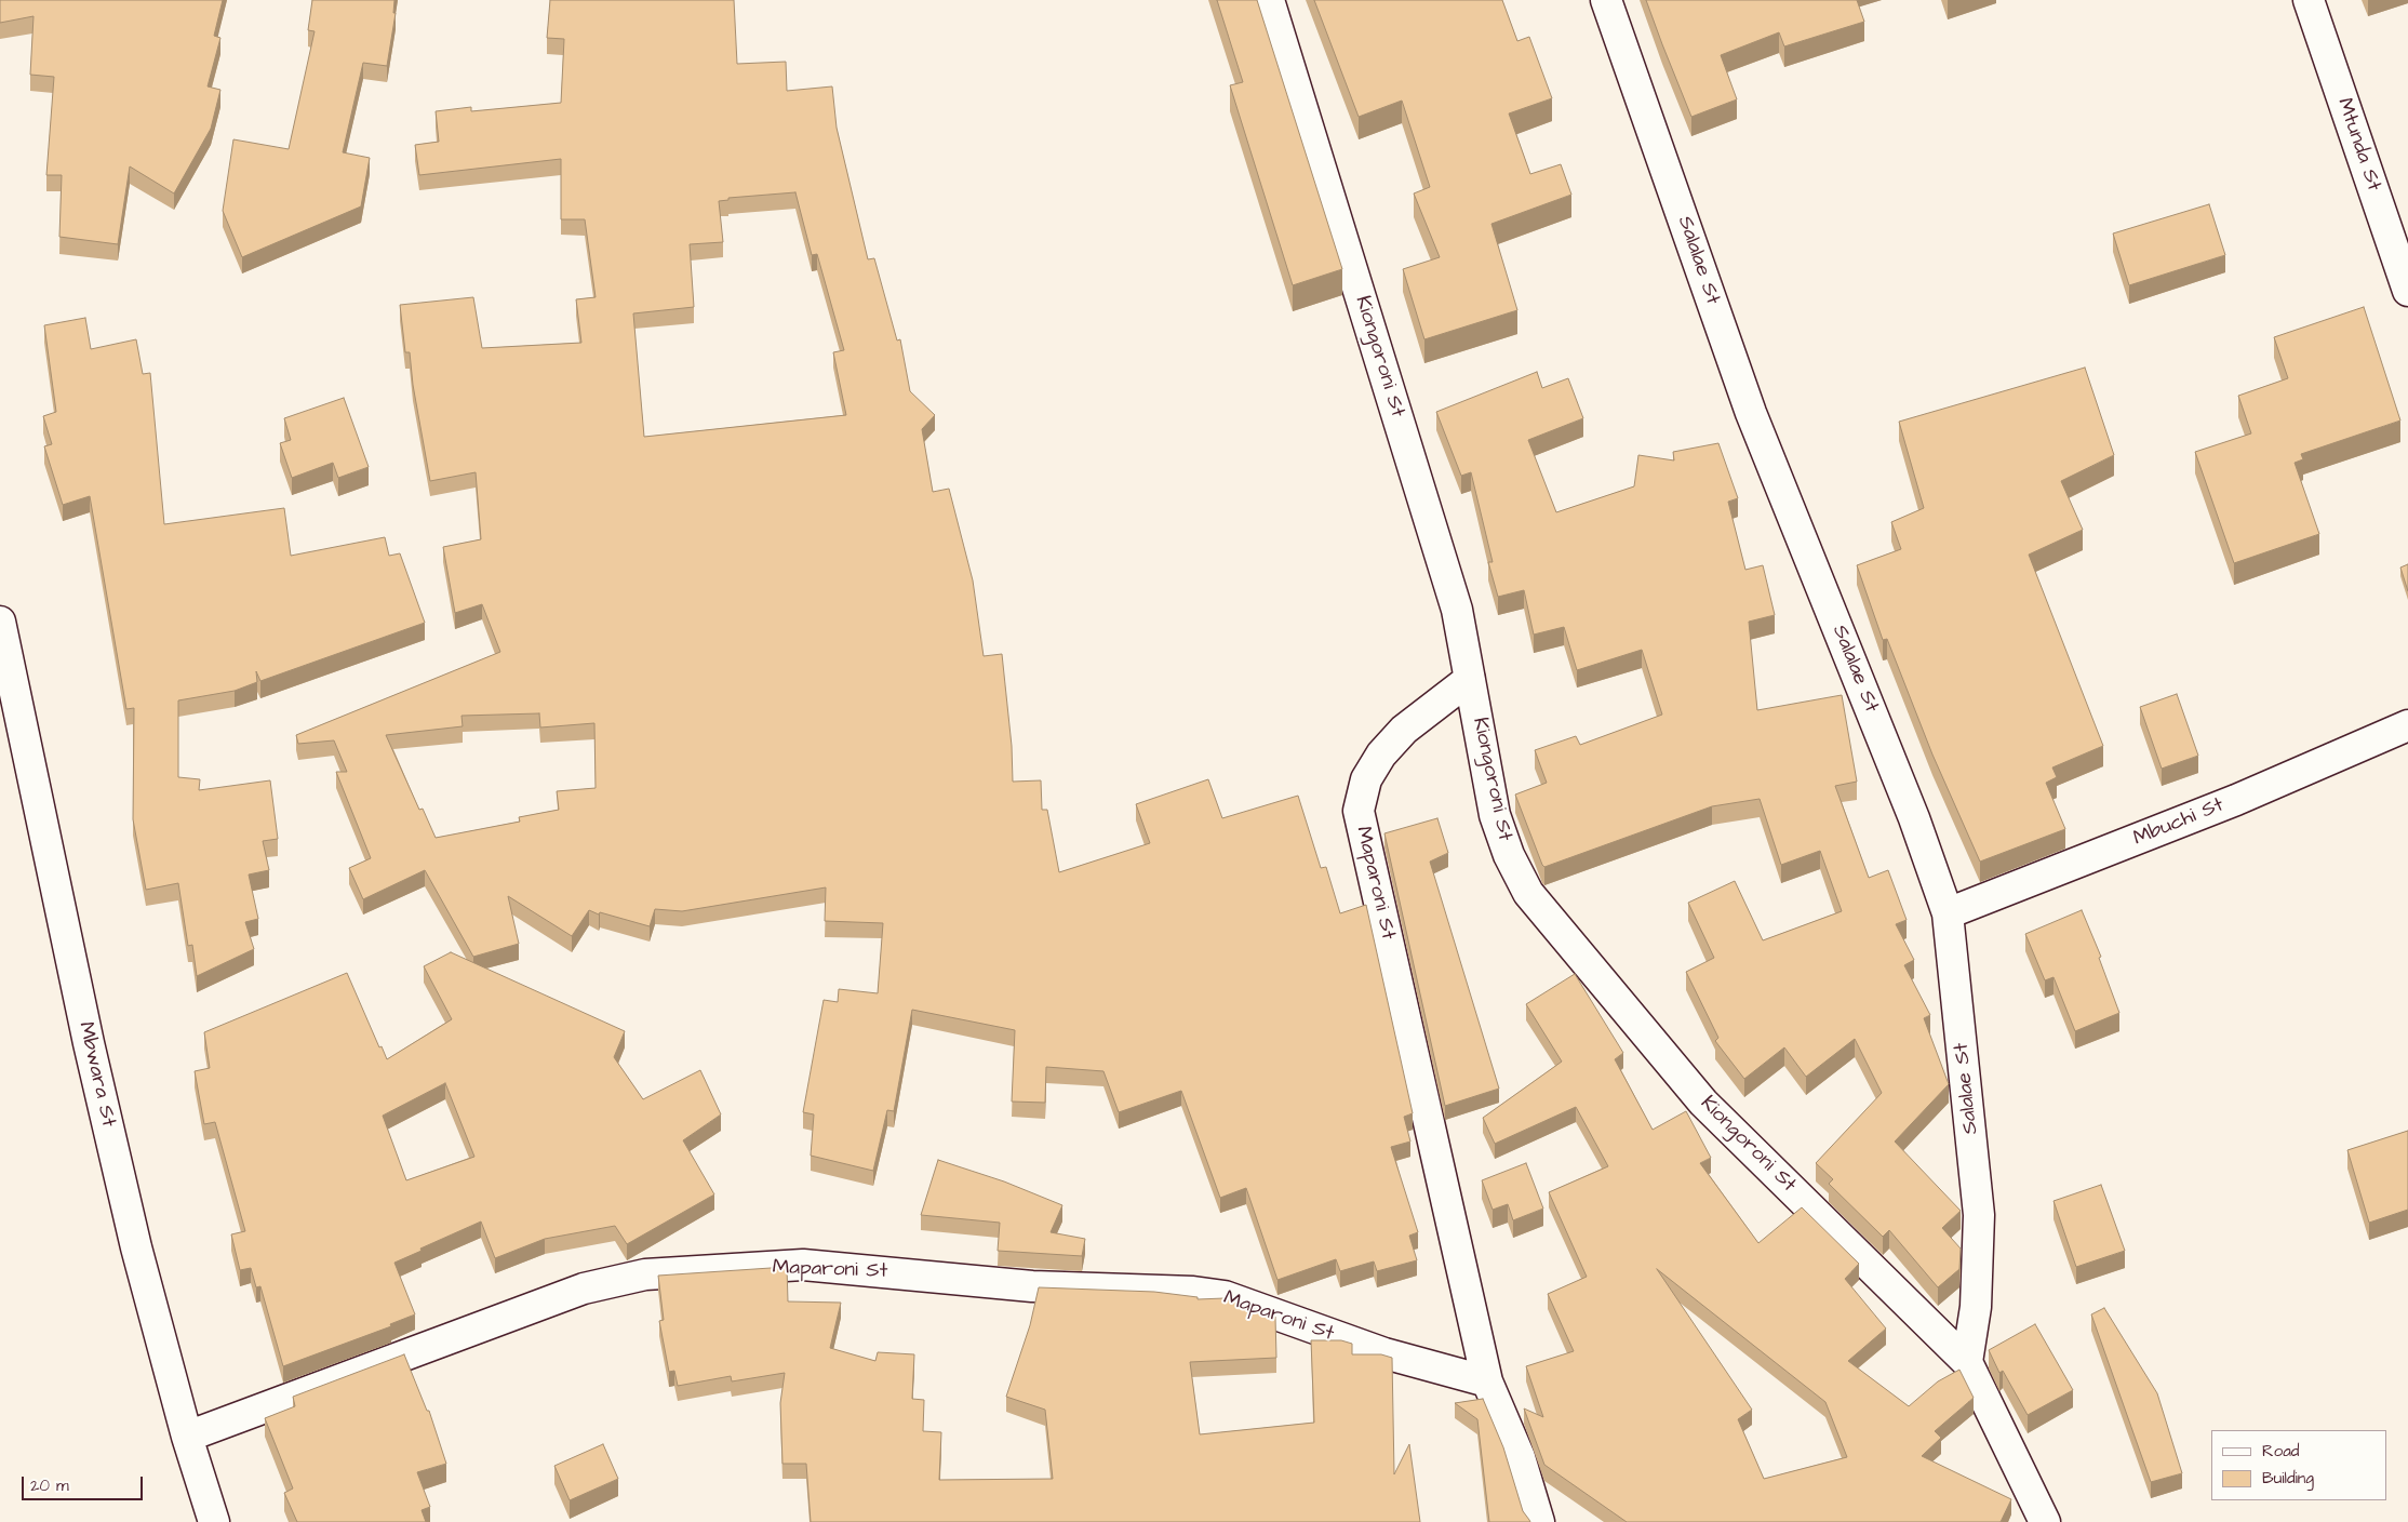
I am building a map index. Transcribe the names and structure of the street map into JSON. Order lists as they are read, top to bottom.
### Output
{
  "streets": {
    "street": [
      "Mtunda St",
      "Salalae St",
      "Kiongoroni St",
      "Mbuchi St",
      "Maparoni St",
      "Mbwara St"
    ]
  },
  "crossings": [
    ["Salalae St", "Kiongoroni St"],
    ["Salalae St", "Mbuchi St"],
    ["Kiongoroni St", "Maparoni St"],
    ["Maparoni St", "Mbwara St"]
  ],
  "legend": ["Road", "Building"],
  "scale_bar": "20 m"
}
